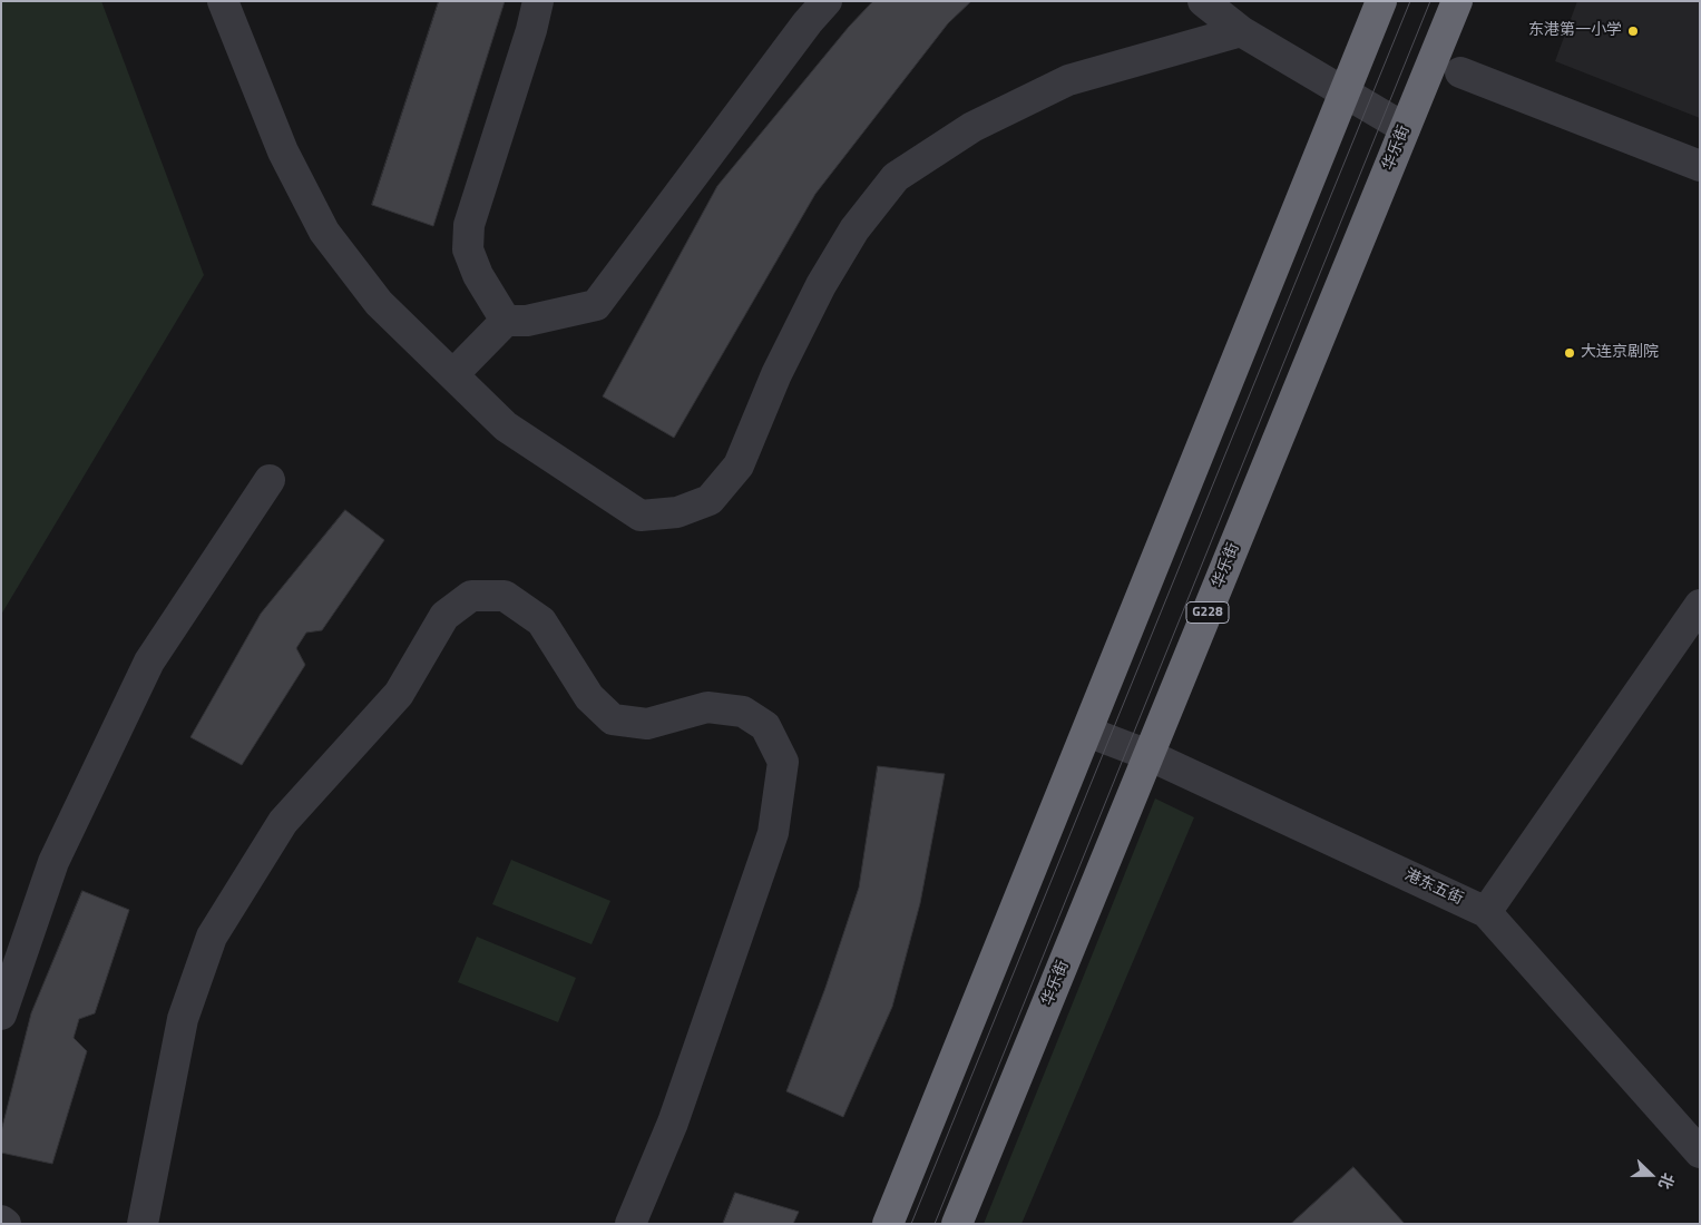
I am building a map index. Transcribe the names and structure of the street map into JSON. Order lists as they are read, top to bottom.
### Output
{
  "streets": {
    "highway": ["华乐街", "G228"],
    "street": ["港东五街"]
  },
  "crossings": [
    ["华乐街", "港东五街"]
  ],
  "places": ["东港第一小学", "大连京剧院"],
  "north": "right"
}
